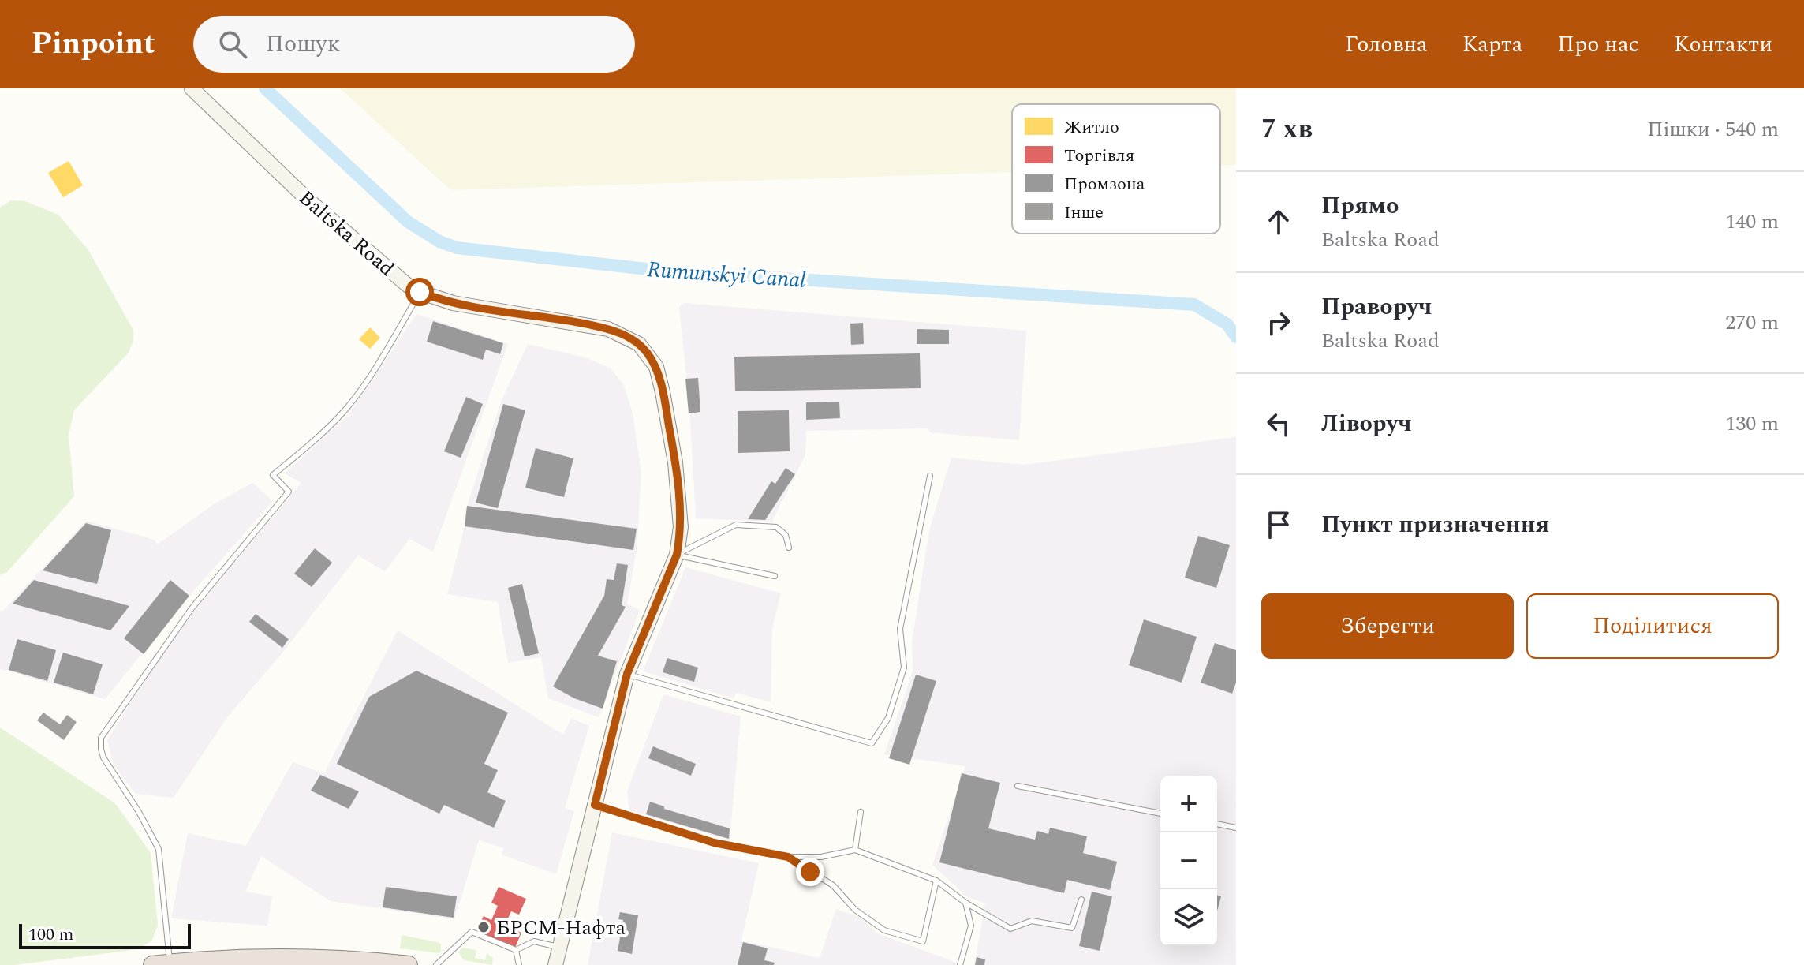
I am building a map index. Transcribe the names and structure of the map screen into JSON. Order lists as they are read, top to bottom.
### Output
{
  "streets": {
    "main road": ["Baltska Road"]
  },
  "water": ["Rumunskyi Canal"],
  "places": ["БРСМ-Нафта"],
  "legend": [
    "Житло",
    "Торгівля",
    "Промзона",
    "Інше"
  ],
  "scale_bar": "100 m",
  "page": {
    "header": "Pinpoint",
    "search": "Пошук",
    "nav": [
      "Головна",
      "Карта",
      "Про нас",
      "Контакти"
    ],
    "heading": ["7 хв", "Пішки · 540 m"],
    "list": [
      ["Прямо", "Baltska Road", "140 m"],
      ["Праворуч", "Baltska Road", "270 m"],
      ["Ліворуч", "130 m"],
      "Пункт призначення"
    ],
    "buttons": ["Зберегти", "Поділитися"],
    "map_buttons": ["+", "−"],
    "scale": "100 m"
  }
}
